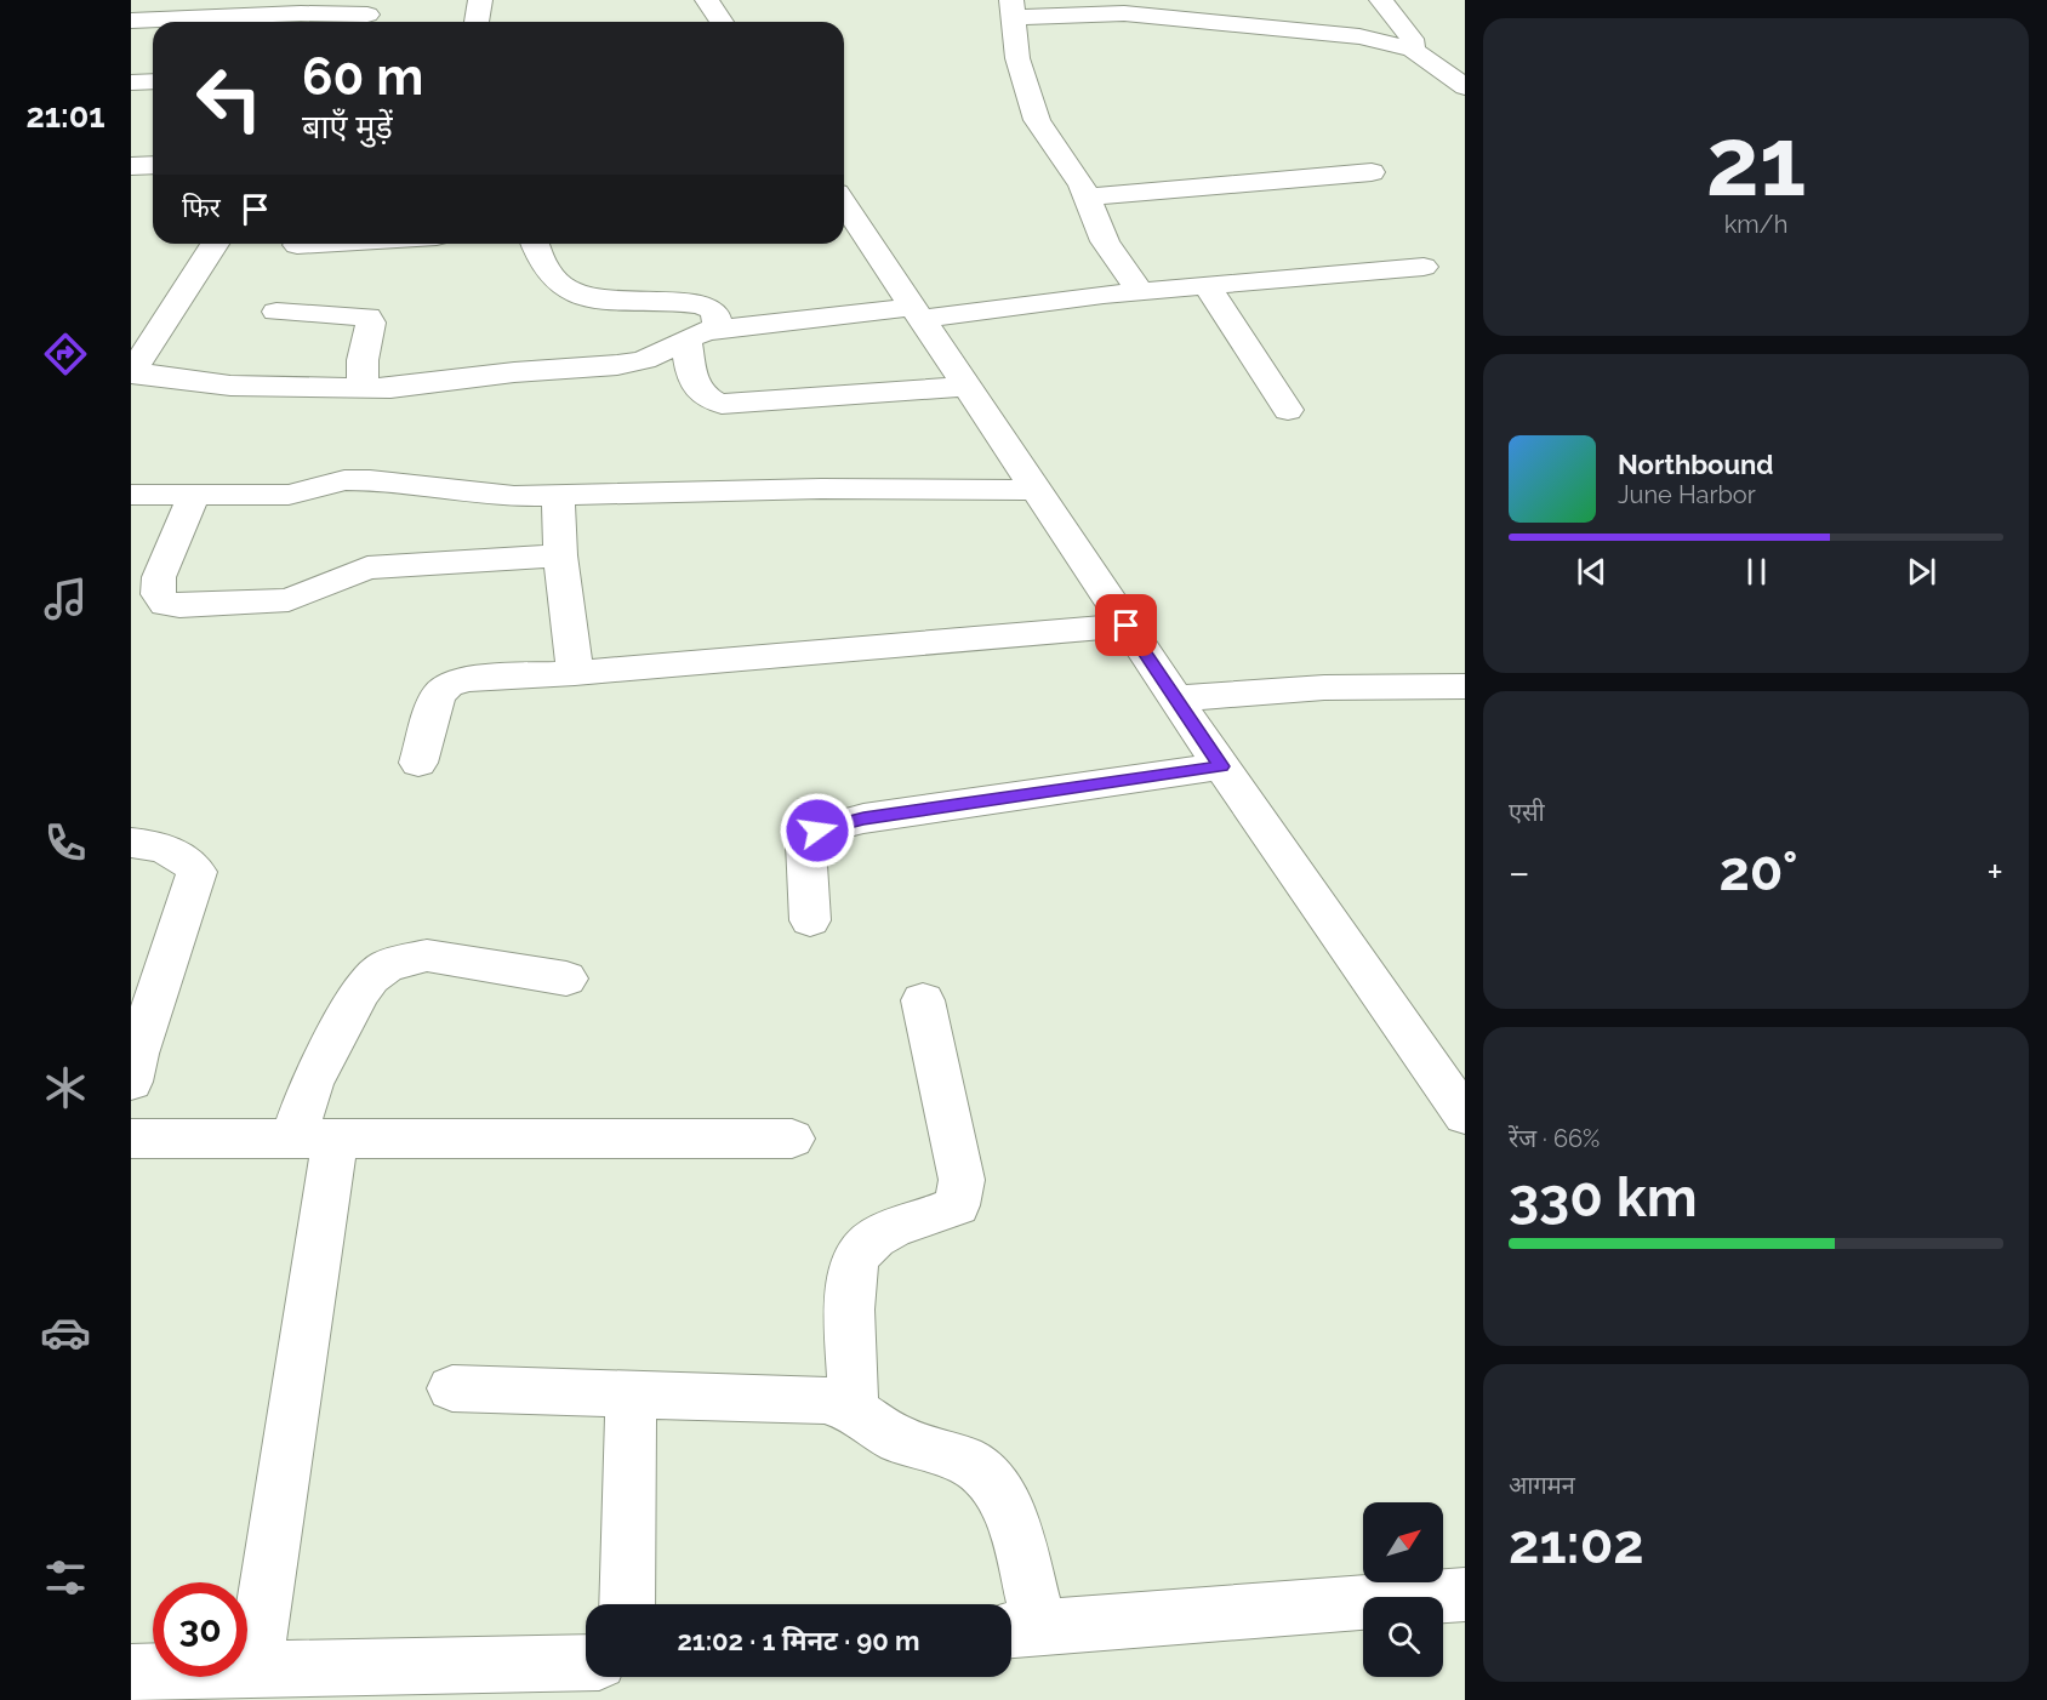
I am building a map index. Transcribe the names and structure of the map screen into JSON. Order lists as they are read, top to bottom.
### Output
{
  "north": "top right",
  "page": {
    "tabs": "21:01",
    "tile": [
      ["21", "km/h"],
      "एसी",
      ["रेंज · 66%", "330 km"],
      ["आगमन", "21:02"]
    ],
    "turn": ["60 m", "बाएँ मुड़ें"],
    "then": "फिर",
    "song": ["Northbound", "June Harbor"],
    "heat": ["−", "20°", "+"],
    "limit": "30",
    "trip": "21:02 · 1 मिनट · 90 m"
  }
}
